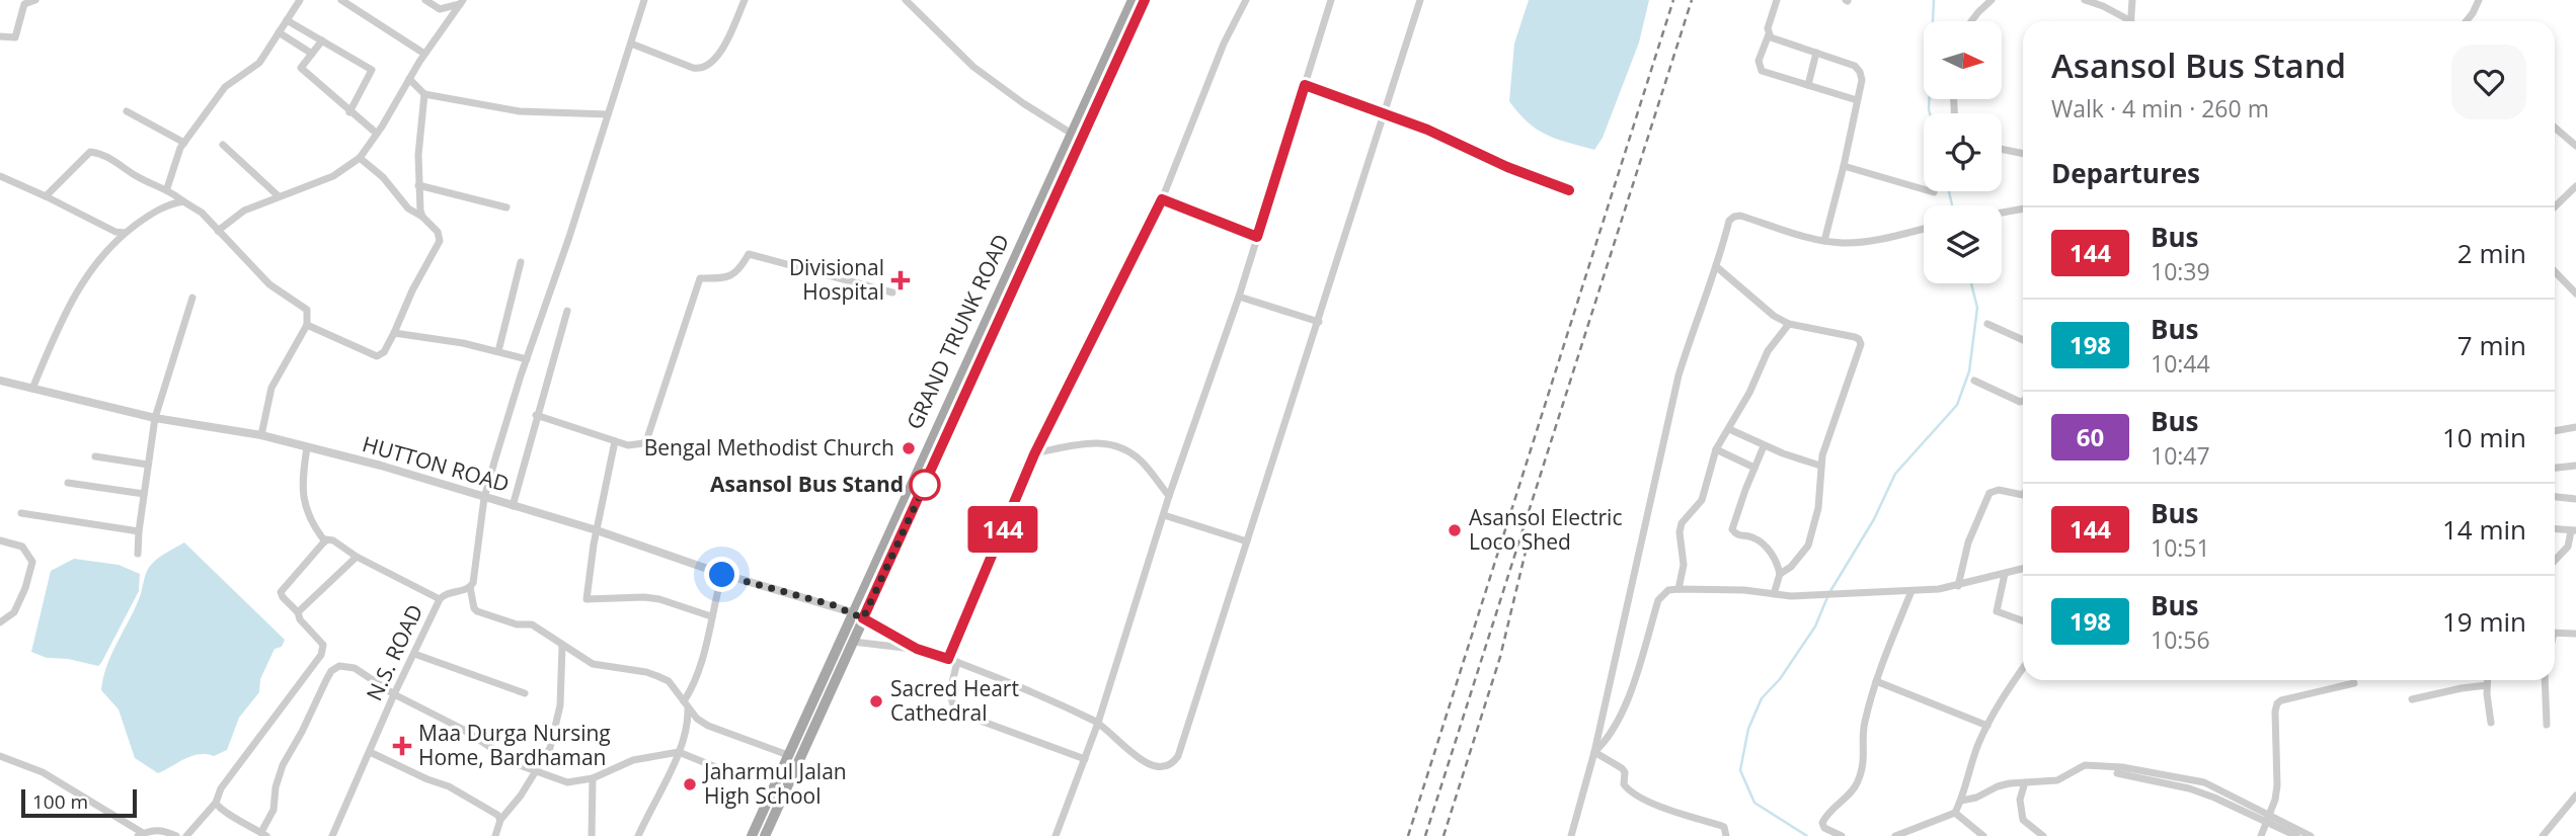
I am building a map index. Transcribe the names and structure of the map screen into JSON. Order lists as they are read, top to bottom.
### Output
{
  "streets": {
    "main road": ["GRAND TRUNK ROAD"],
    "street": ["HUTTON ROAD", "N.S. ROAD"]
  },
  "crossings": [
    ["GRAND TRUNK ROAD", "HUTTON ROAD"]
  ],
  "places": {
    "health": ["Divisional Hospital", "Maa Durga Nursing Home, Bardhaman"],
    "other": [
      "Bengal Methodist Church",
      "Asansol Bus Stand",
      "Asansol Electric Loco Shed",
      "Sacred Heart Cathedral",
      "Jaharmul Jalan High School"
    ]
  },
  "lines": ["bus line 144"],
  "scale_bar": "100 m",
  "north": "right",
  "page": {
    "on_map": "144",
    "heading": [
      ["Asansol Bus Stand", "Walk · 4 min · 260 m"],
      "Departures"
    ],
    "list": [
      {
        "mark": "144",
        "name": "Bus",
        "note": "10:39",
        "value": "2 min"
      },
      {
        "mark": "198",
        "name": "Bus",
        "note": "10:44",
        "value": "7 min"
      },
      {
        "mark": "60",
        "name": "Bus",
        "note": "10:47",
        "value": "10 min"
      },
      {
        "mark": "144",
        "name": "Bus",
        "note": "10:51",
        "value": "14 min"
      },
      {
        "mark": "198",
        "name": "Bus",
        "note": "10:56",
        "value": "19 min"
      }
    ],
    "scale": "100 m"
  }
}
